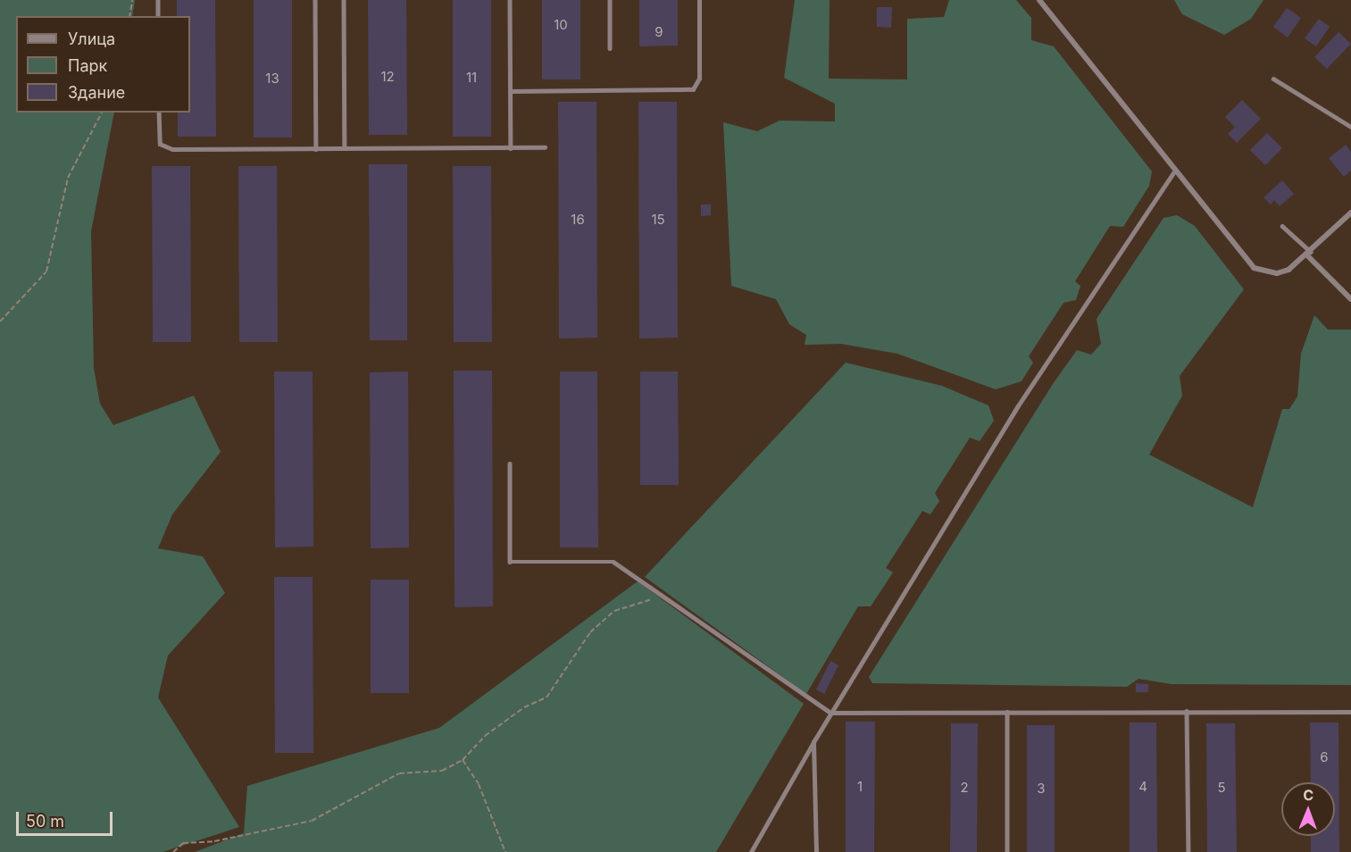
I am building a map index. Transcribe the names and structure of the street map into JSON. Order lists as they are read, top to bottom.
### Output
{
  "house_numbers": [
    "10",
    "9",
    "12",
    "11",
    "13",
    "16",
    "15",
    "6",
    "1",
    "4",
    "2",
    "5",
    "3"
  ],
  "legend": ["Улица", "Парк", "Здание"],
  "scale_bar": "50 m",
  "north": "top"
}
